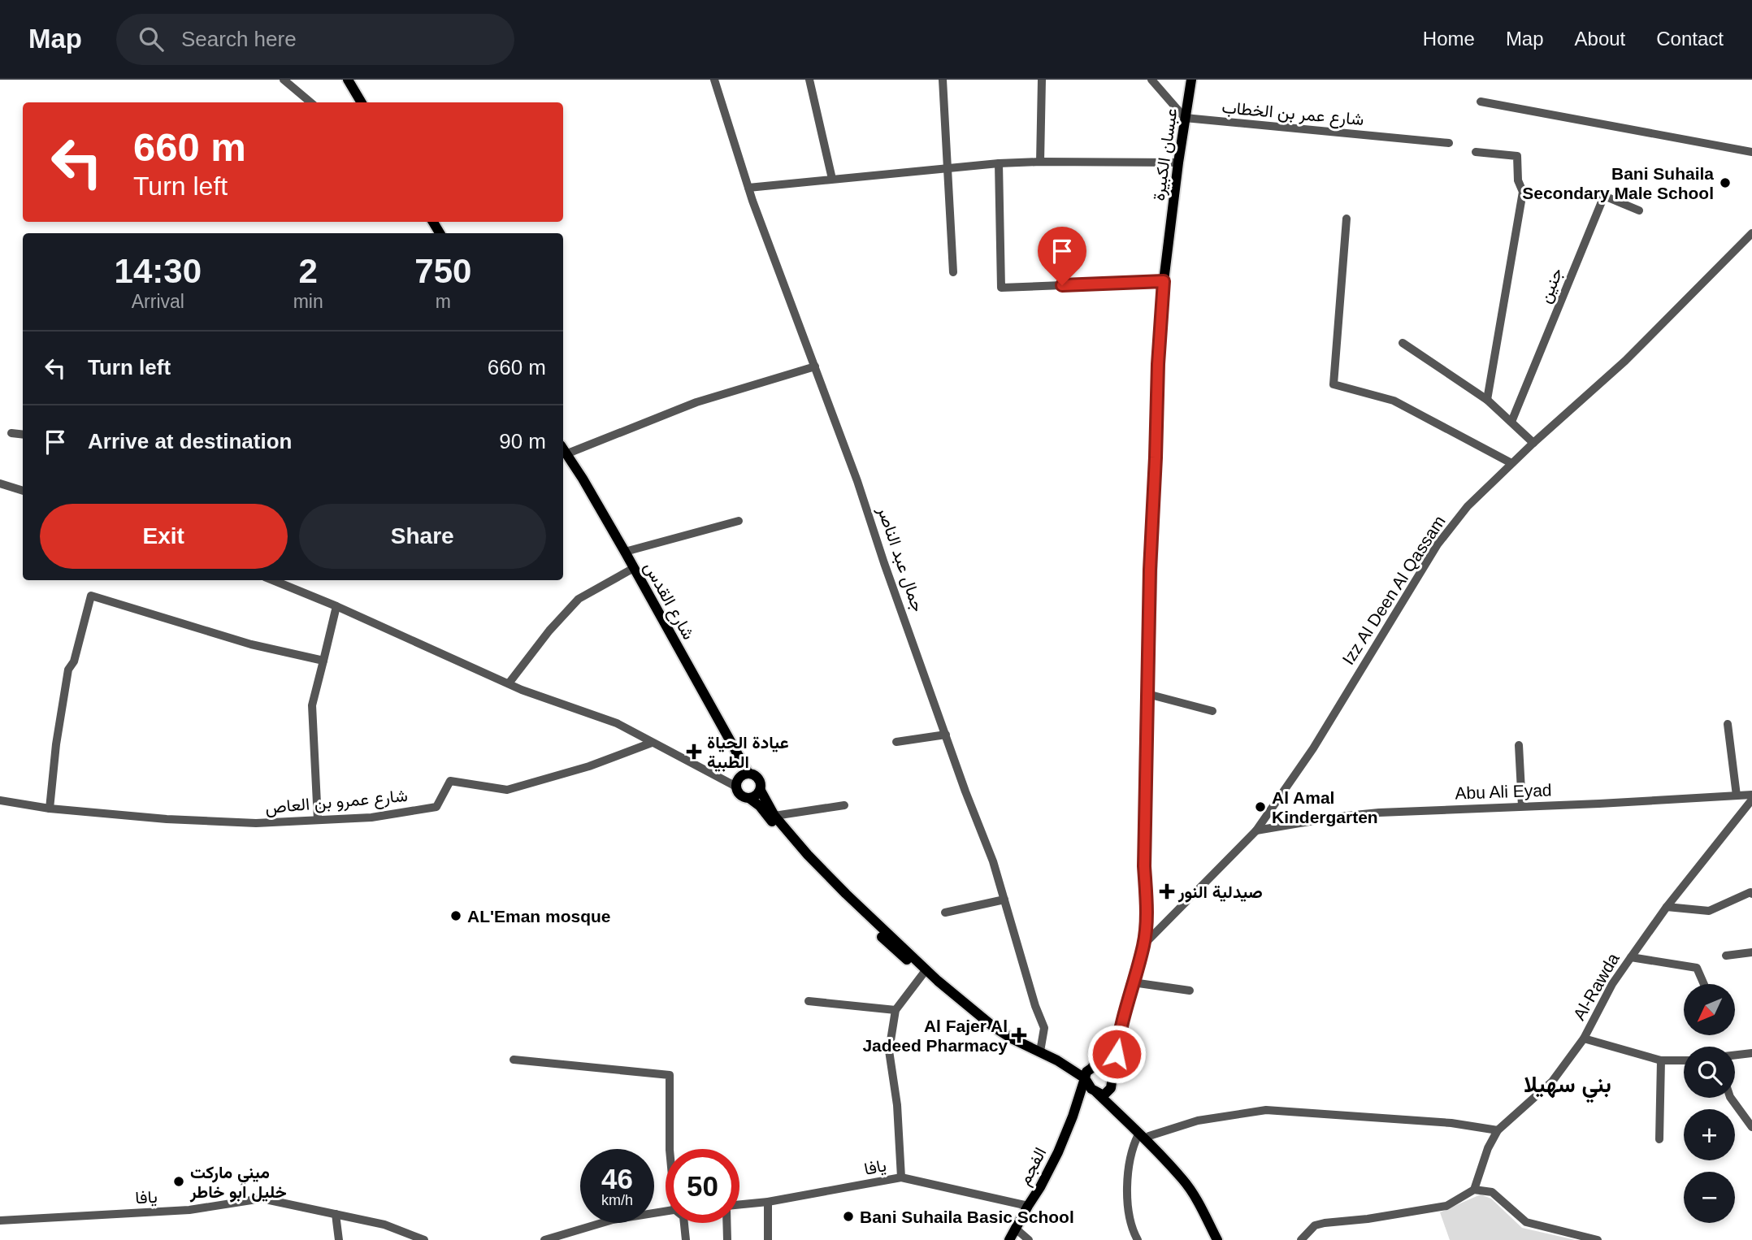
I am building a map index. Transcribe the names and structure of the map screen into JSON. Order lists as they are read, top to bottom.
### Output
{
  "streets": {
    "main road": ["عبسان الكبيرة", "شارع القدس", "الفجم"],
    "street": [
      "شارع عمر بن الخطاب",
      "جنين",
      "جمال عبد الناصر",
      "Izz Al Deen Al Qassam",
      "Abu Ali Eyad",
      "شارع عمرو بن العاص",
      "Al-Rawda",
      "يافا"
    ]
  },
  "crossings": [
    ["شارع عمر بن الخطاب", "عبسان الكبيرة"],
    ["عبسان الكبيرة", "Izz Al Deen Al Qassam"],
    ["عبسان الكبيرة", "الفجم"],
    ["Izz Al Deen Al Qassam", "Abu Ali Eyad"],
    ["الفجم", "يافا"]
  ],
  "districts": ["بني سهيلا"],
  "places": {
    "other": [
      "Bani Suhaila Secondary Male School",
      "Al Amal Kindergarten",
      "AL'Eman mosque",
      "ميني ماركت خليل ابو خاطر",
      "Bani Suhaila Basic School"
    ],
    "health": ["عيادة الحياة الطبية", "صيدلية النور", "Al Fajer Al Jadeed Pharmacy"]
  },
  "north": "bottom left",
  "page": {
    "header": "Map",
    "search": "Search here",
    "nav": [
      "Home",
      "Map",
      "About",
      "Contact"
    ],
    "turn": ["660 m", "Turn left"],
    "eta": [
      "14:30",
      "Arrival",
      "2",
      "min",
      "750",
      "m"
    ],
    "list": [
      {
        "name": "Turn left",
        "value": "660 m"
      },
      {
        "name": "Arrive at destination",
        "value": "90 m"
      }
    ],
    "buttons": ["Exit", "Share"],
    "map_buttons": ["+", "−"],
    "speed": "46 km/h",
    "limit": "50"
  }
}
